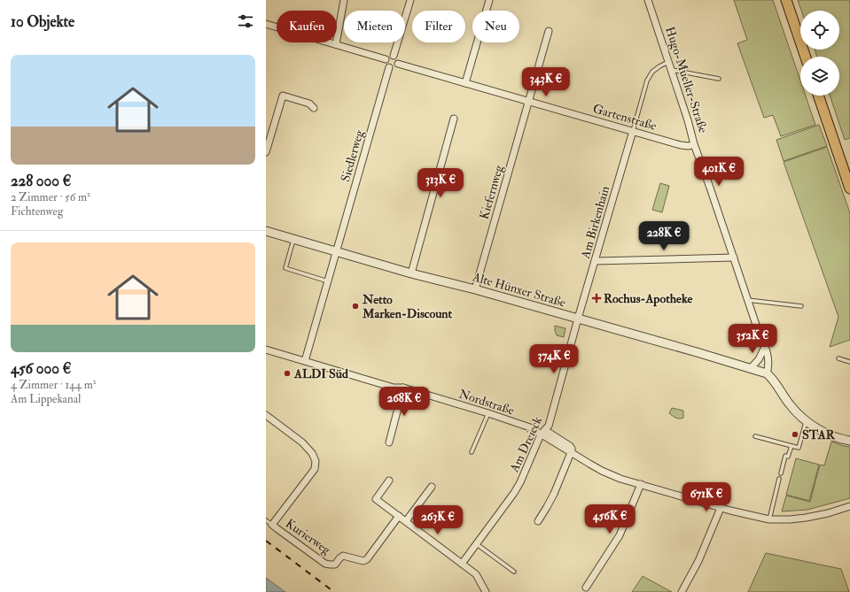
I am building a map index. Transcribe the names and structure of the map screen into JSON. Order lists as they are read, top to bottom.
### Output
{
  "streets": {
    "street": [
      "Hugo-Mueller-Straße",
      "Gartenstraße",
      "Siedlerweg",
      "Kiefernweg",
      "Am Birkenhain",
      "Alte Hünxer Straße",
      "Nordstraße",
      "Am Dreieck",
      "Kurierweg"
    ]
  },
  "crossings": [
    ["Hugo-Mueller-Straße", "Gartenstraße"],
    ["Hugo-Mueller-Straße", "Alte Hünxer Straße"],
    ["Gartenstraße", "Siedlerweg"],
    ["Gartenstraße", "Kiefernweg"],
    ["Gartenstraße", "Am Birkenhain"],
    ["Siedlerweg", "Alte Hünxer Straße"],
    ["Kiefernweg", "Alte Hünxer Straße"],
    ["Am Birkenhain", "Alte Hünxer Straße"],
    ["Am Birkenhain", "Am Dreieck"],
    ["Alte Hünxer Straße", "Am Dreieck"],
    ["Nordstraße", "Am Dreieck"]
  ],
  "places": {
    "health": ["Rochus-Apotheke"],
    "other": ["Netto Marken-Discount", "ALDI Süd", "STAR"]
  },
  "page": {
    "heading": "10 Objekte",
    "chip": [
      "Kaufen",
      "Mieten",
      "Filter",
      "Neu"
    ],
    "list": [
      {
        "name": "228 000 €",
        "note": "2 Zimmer · 56 m² · Fichtenweg"
      },
      {
        "name": "456 000 €",
        "note": "4 Zimmer · 144 m² · Am Lippekanal"
      }
    ],
    "price": [
      "343K €",
      "401K €",
      "313K €",
      "228K €",
      "352K €",
      "374K €",
      "268K €",
      "671K €",
      "456K €",
      "263K €"
    ]
  }
}
